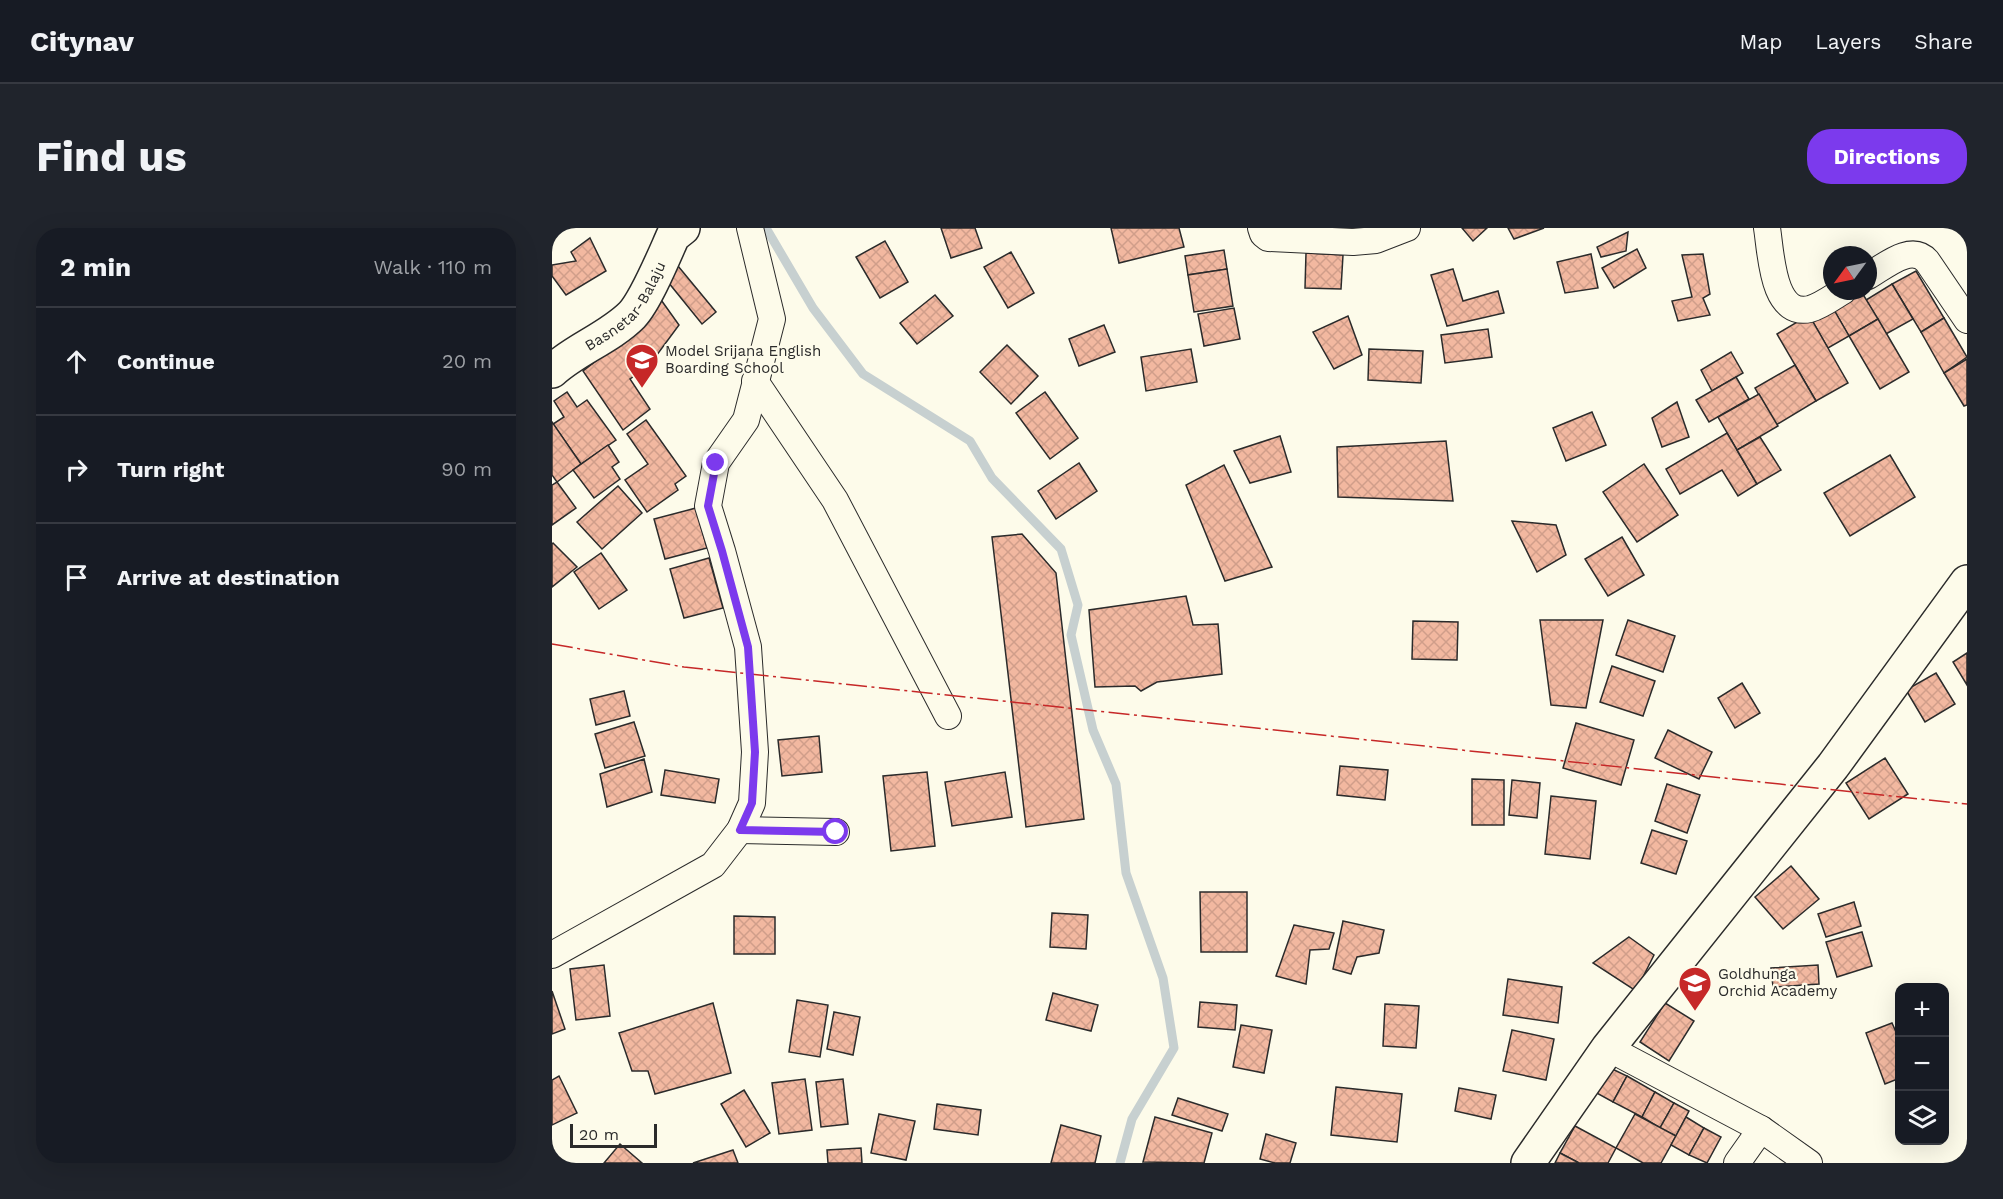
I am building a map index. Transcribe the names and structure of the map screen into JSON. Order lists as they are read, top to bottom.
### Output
{
  "streets": {
    "street": ["Basnetar-Balaju"]
  },
  "places": {
    "school or university": ["Model Srijana English Boarding School", "Goldhunga Orchid Academy"]
  },
  "scale_bar": "20 m",
  "north": "bottom left",
  "page": {
    "header": "Citynav",
    "nav": ["Map", "Layers", "Share"],
    "buttons": "Directions",
    "title": "Find us",
    "heading": ["2 min", "Walk · 110 m"],
    "list": [
      ["Continue", "20 m"],
      ["Turn right", "90 m"],
      "Arrive at destination"
    ],
    "map_buttons": ["+", "−"],
    "scale": "20 m"
  }
}
